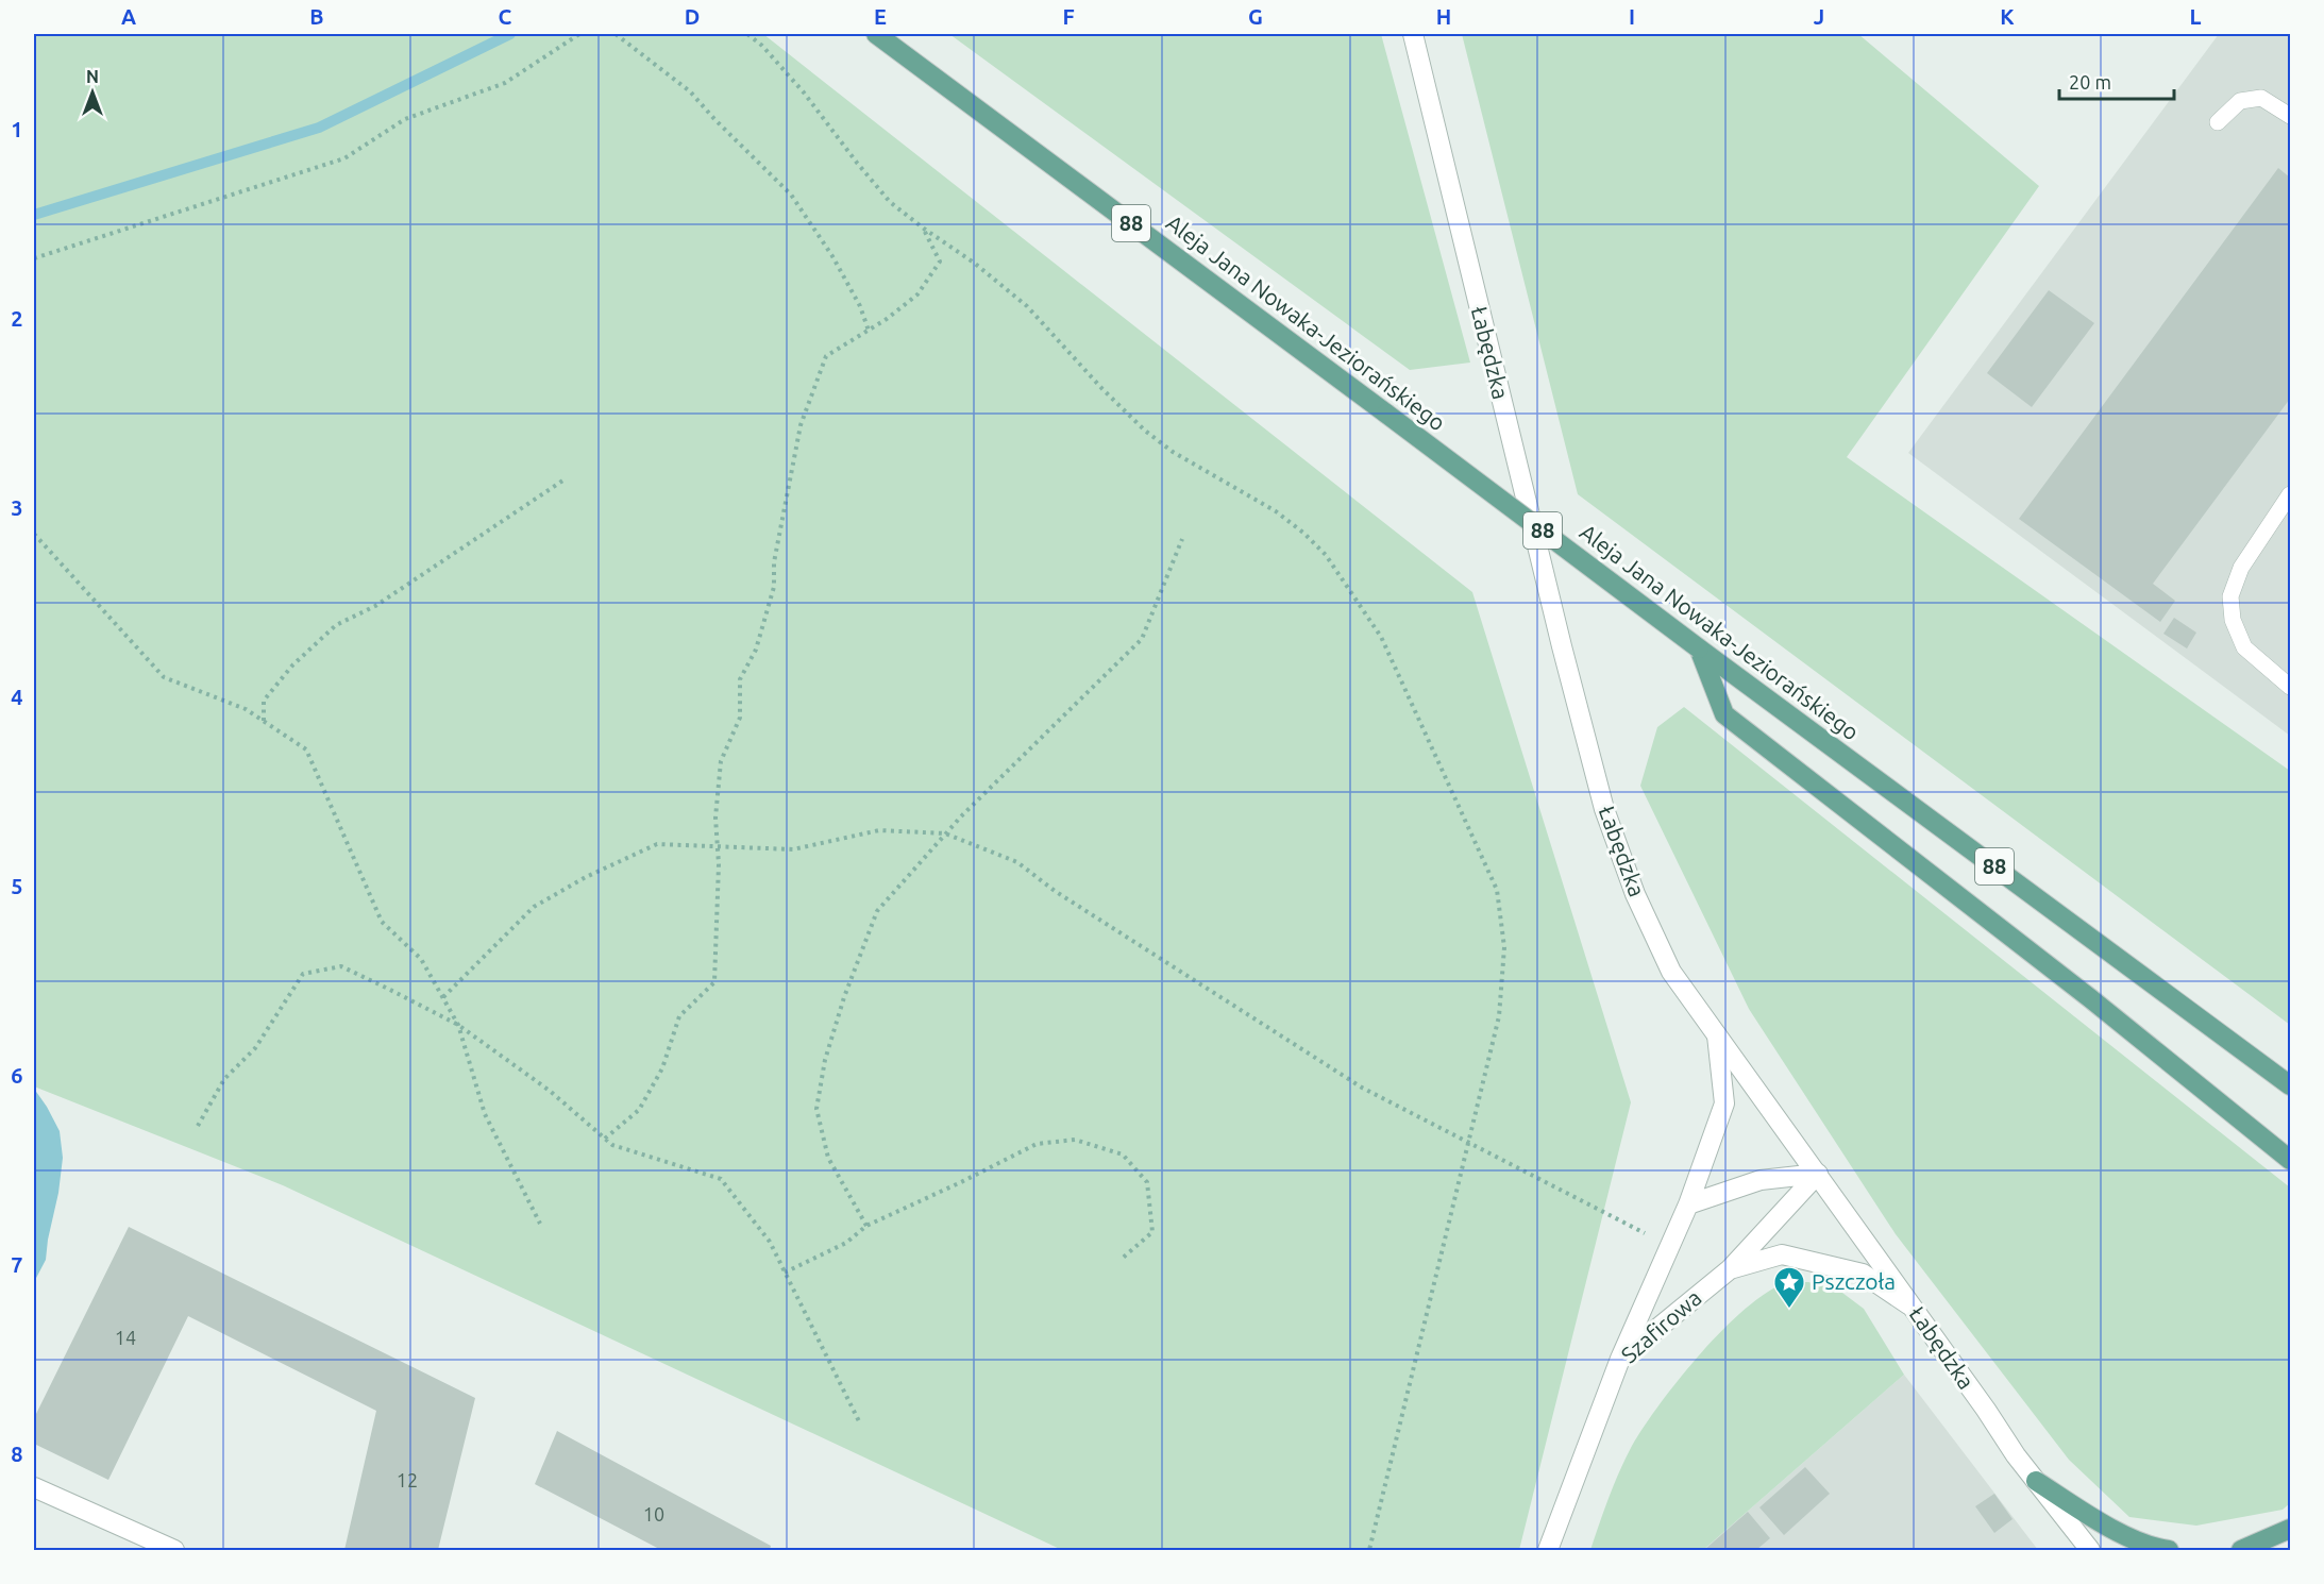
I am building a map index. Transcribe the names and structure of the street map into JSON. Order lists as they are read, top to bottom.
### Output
{
  "streets": {
    "main road": ["88", "Aleja Jana Nowaka-Jeziorańskiego"],
    "street": ["Łabędzka", "Szafirowa"]
  },
  "crossings": [
    ["Łabędzka", "Szafirowa"]
  ],
  "places": {
    "place": ["Pszczoła"]
  },
  "house_numbers": ["14", "12", "10"],
  "scale_bar": "20 m",
  "north": "top",
  "grid": {
    "columns": [
      "A",
      "B",
      "C",
      "D",
      "E",
      "F",
      "G",
      "H",
      "I",
      "J",
      "K",
      "L"
    ],
    "rows": [
      "1",
      "2",
      "3",
      "4",
      "5",
      "6",
      "7",
      "8"
    ]
  }
}
